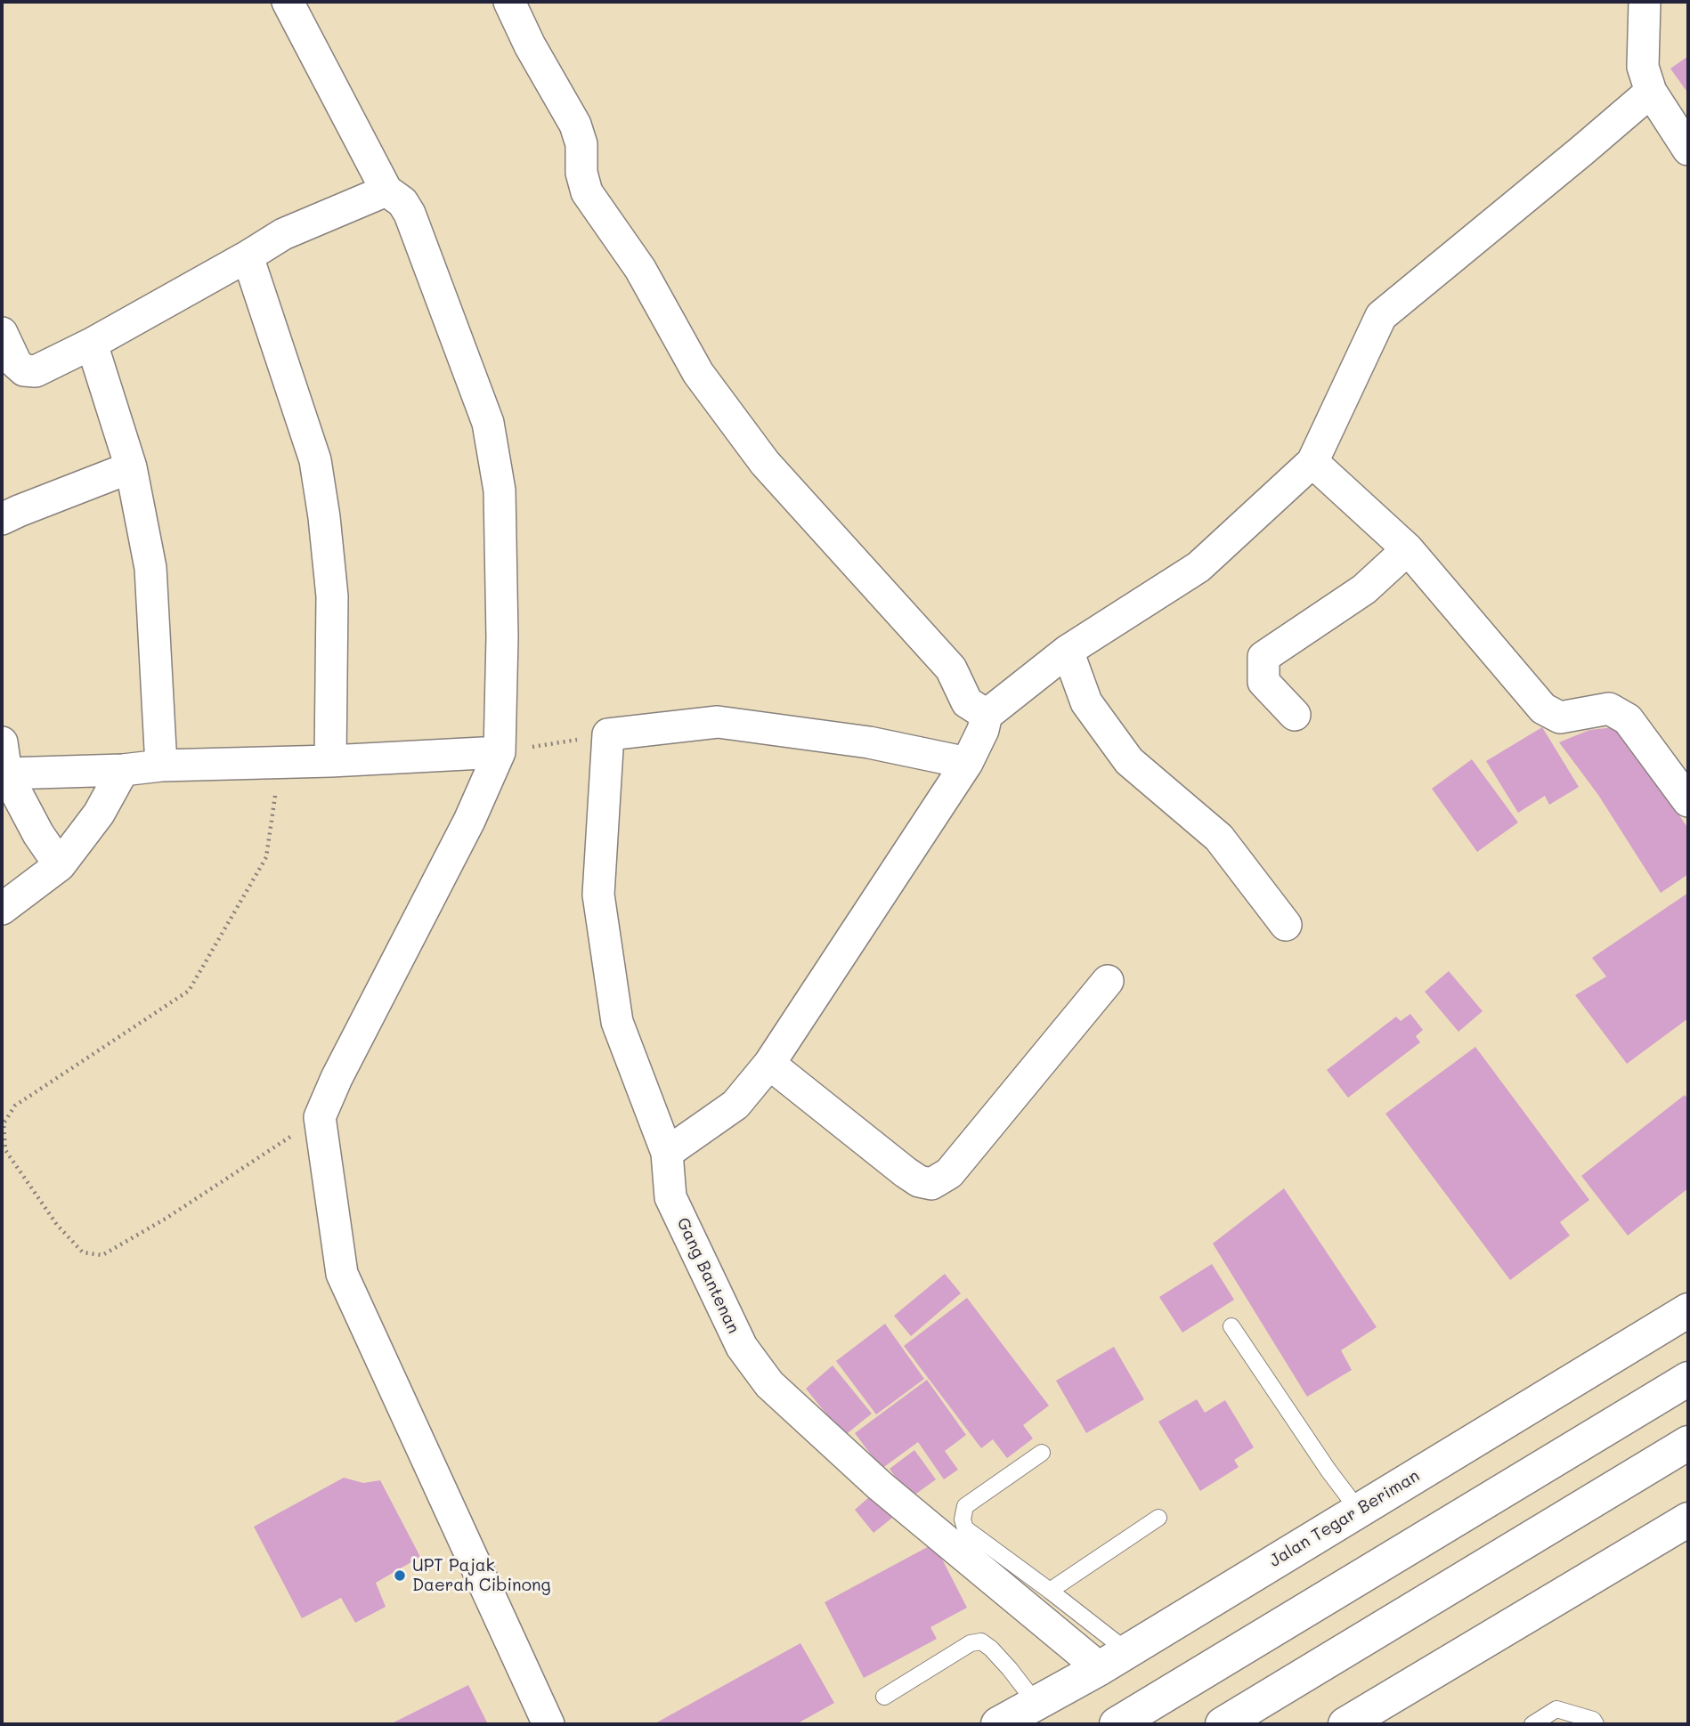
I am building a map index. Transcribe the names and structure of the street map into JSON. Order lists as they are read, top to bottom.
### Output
{
  "streets": {
    "main road": ["Jalan Tegar Beriman"],
    "street": ["Gang Bantenan"]
  },
  "crossings": [
    ["Gang Bantenan", "Jalan Tegar Beriman"]
  ],
  "places": ["UPT Pajak Daerah Cibinong"]
}
